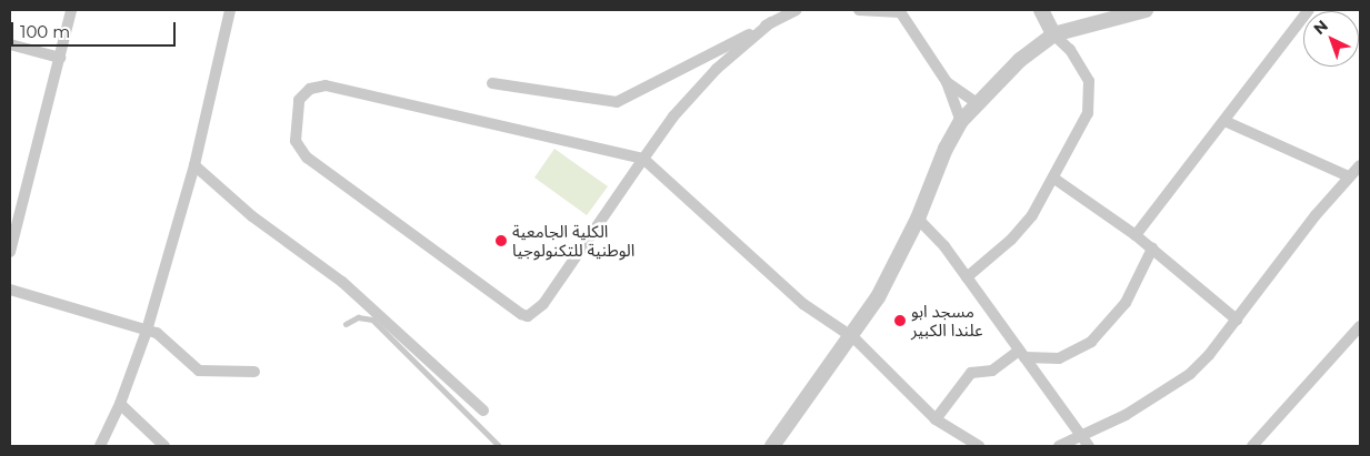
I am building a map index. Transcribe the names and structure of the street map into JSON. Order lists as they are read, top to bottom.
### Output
{
  "places": ["الكلية الجامعية الوطنية للتكنولوجيا", "مسجد ابو علندا الكبير"],
  "scale_bar": "100 m",
  "north": "top left"
}
